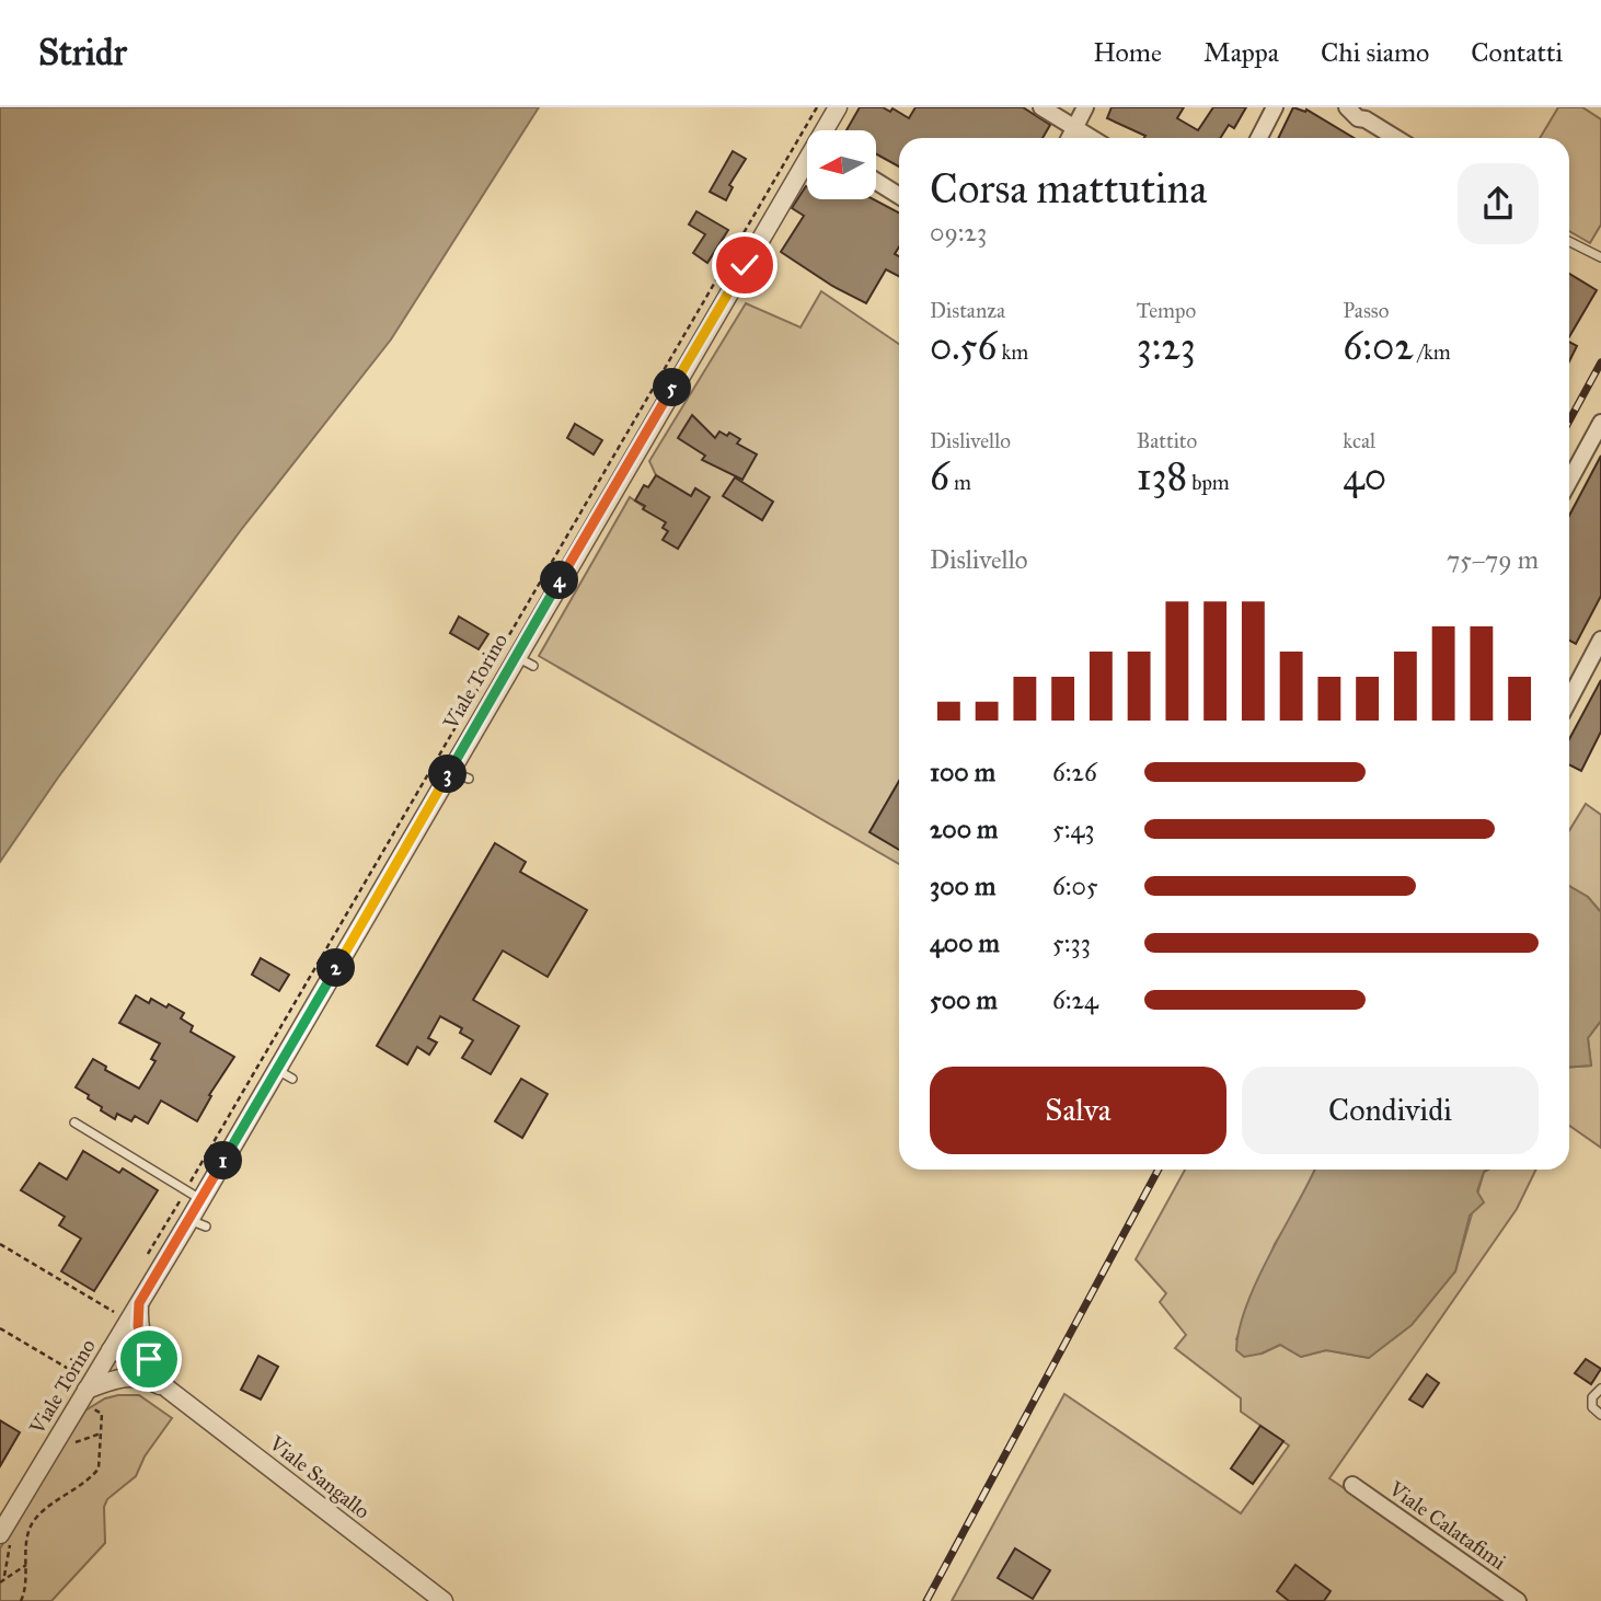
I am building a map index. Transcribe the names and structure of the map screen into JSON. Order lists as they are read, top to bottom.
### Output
{
  "streets": {
    "street": ["Viale Torino", "Viale Sangallo", "Viale Calatafimi"]
  },
  "crossings": [
    ["Viale Torino", "Viale Sangallo"]
  ],
  "north": "left",
  "page": {
    "header": "Stridr",
    "nav": [
      "Home",
      "Mappa",
      "Chi siamo",
      "Contatti"
    ],
    "heading": ["Corsa mattutina", "09:23"],
    "stats": [
      ["Distanza", "0.56 km"],
      ["Tempo", "3:23"],
      ["Passo", "6:02 /km"],
      ["Dislivello", "6 m"],
      ["Battito", "138 bpm"],
      ["kcal", "40"]
    ],
    "pins": [
      "5",
      "4",
      "3",
      "2",
      "1"
    ],
    "chart": ["Dislivello", "75–79 m"],
    "list": [
      {
        "name": "100 m",
        "note": "6:26"
      },
      {
        "name": "200 m",
        "note": "5:43"
      },
      {
        "name": "300 m",
        "note": "6:05"
      },
      {
        "name": "400 m",
        "note": "5:33"
      },
      {
        "name": "500 m",
        "note": "6:24"
      }
    ],
    "buttons": ["Salva", "Condividi"]
  }
}
